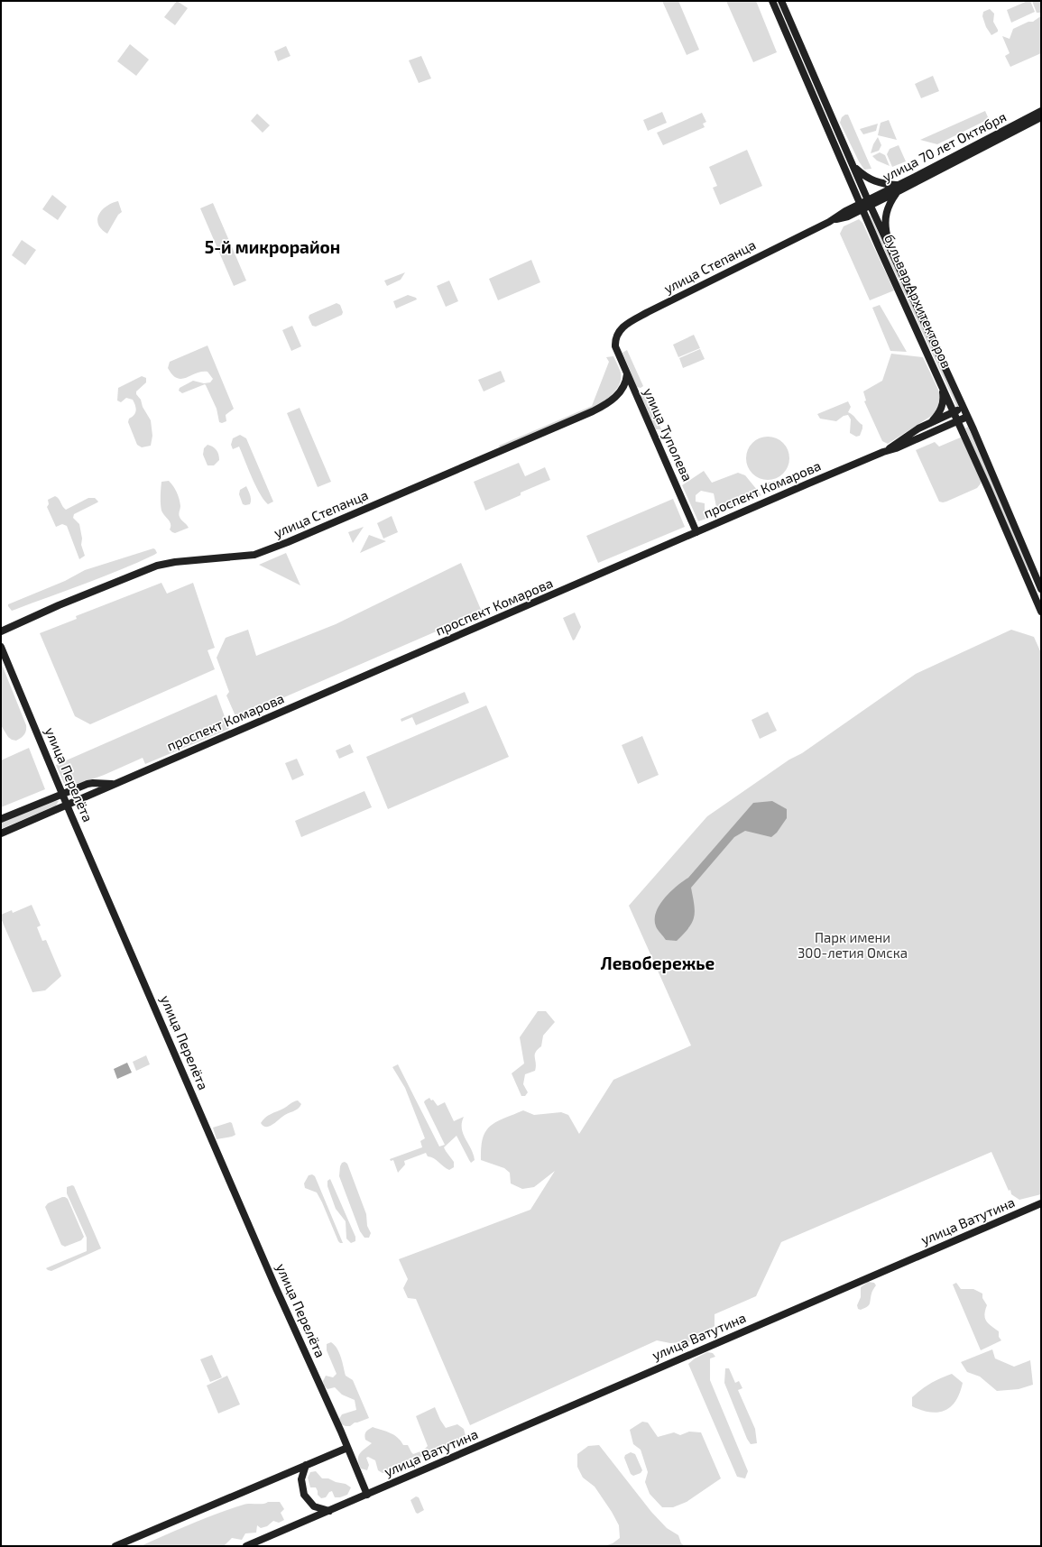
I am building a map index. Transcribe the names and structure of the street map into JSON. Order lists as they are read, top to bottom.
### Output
{
  "streets": {
    "main road": [
      "улица 70 лет Октября",
      "улица Степанца",
      "бульвар Архитекторов",
      "улица Туполева",
      "проспект Комарова",
      "улица Перелёта",
      "улица Ватутина"
    ]
  },
  "crossings": [
    ["улица 70 лет Октября", "улица Степанца"],
    ["улица 70 лет Октября", "бульвар Архитекторов"],
    ["улица Степанца", "бульвар Архитекторов"],
    ["улица Степанца", "улица Туполева"],
    ["бульвар Архитекторов", "проспект Комарова"],
    ["улица Туполева", "проспект Комарова"],
    ["проспект Комарова", "улица Перелёта"],
    ["улица Перелёта", "улица Ватутина"]
  ],
  "districts": ["5-й микрорайон", "Левобережье"],
  "parks": ["Парк имени 300-летия Омска"]
}
